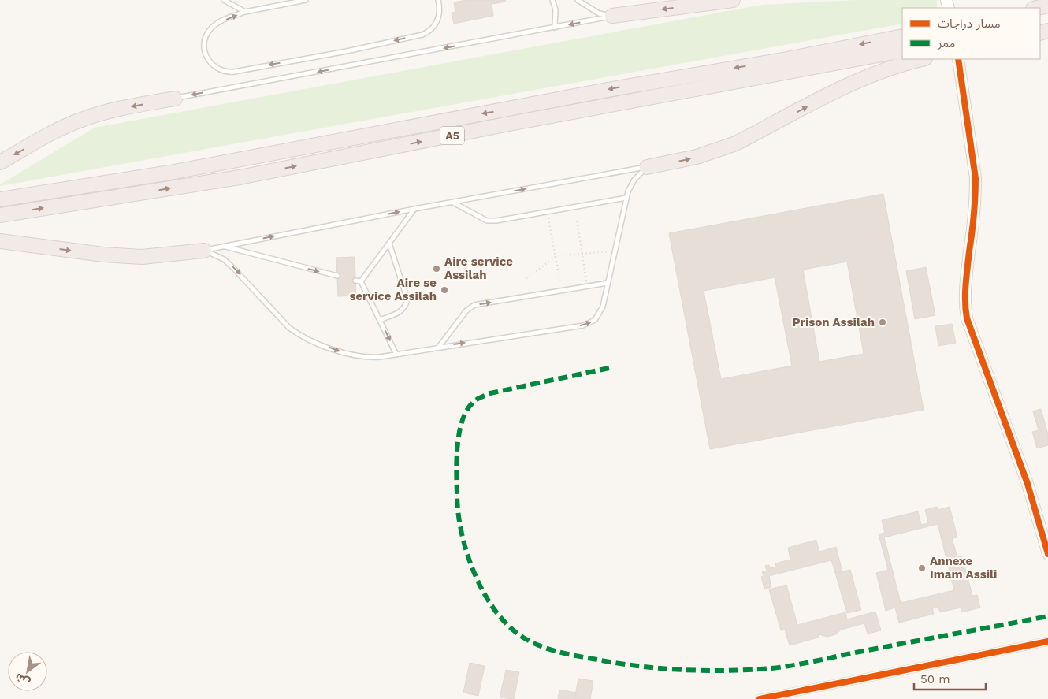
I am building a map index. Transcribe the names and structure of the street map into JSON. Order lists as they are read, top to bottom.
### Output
{
  "streets": {
    "highway": ["A5"]
  },
  "places": [
    "Aire service Assilah",
    "Aire se service Assilah",
    "Prison Assilah",
    "Annexe Imam Assili"
  ],
  "legend": ["مسار دراجات", "ممر"],
  "scale_bar": "50 m",
  "north": "bottom left"
}
